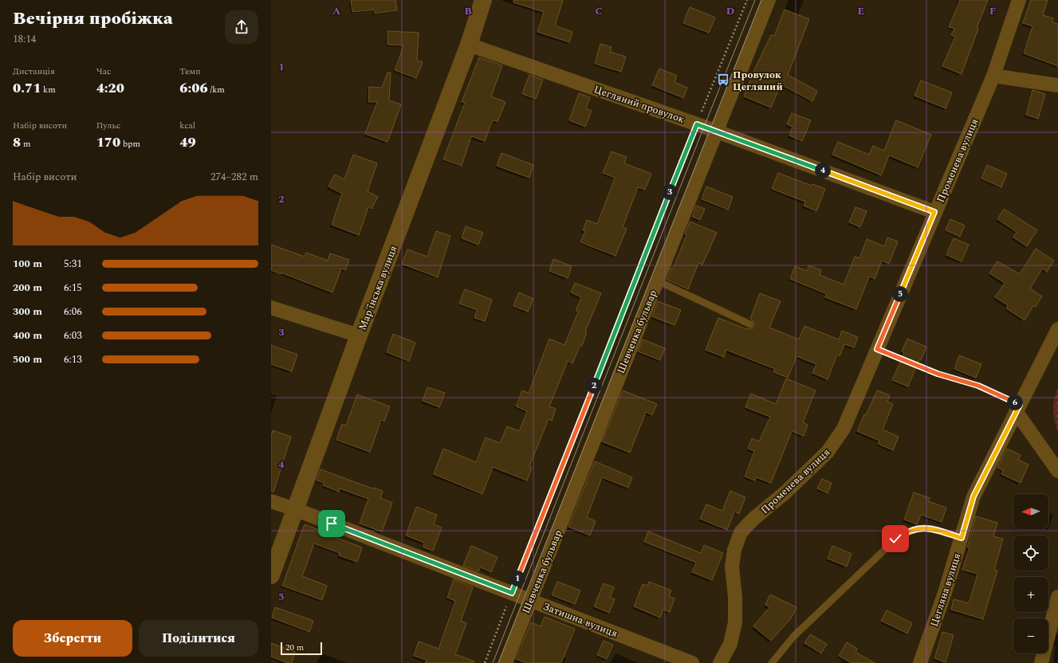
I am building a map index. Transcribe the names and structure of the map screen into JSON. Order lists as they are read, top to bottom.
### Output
{
  "streets": {
    "street": [
      "Цегляний провулок",
      "Променева вулиця",
      "Мар'їнська вулиця",
      "Шевченка бульвар",
      "Цегляна вулиця",
      "Затишна вулиця"
    ]
  },
  "crossings": [
    ["Цегляний провулок", "Променева вулиця"],
    ["Цегляний провулок", "Мар'їнська вулиця"],
    ["Цегляний провулок", "Шевченка бульвар"],
    ["Мар'їнська вулиця", "Затишна вулиця"],
    ["Шевченка бульвар", "Затишна вулиця"]
  ],
  "places": {
    "bus stop": ["Провулок Цегляний"]
  },
  "scale_bar": "20 m",
  "north": "left",
  "page": {
    "heading": ["Вечірня пробіжка", "18:14"],
    "stats": [
      ["Дистанція", "0.71 km"],
      ["Час", "4:20"],
      ["Темп", "6:06 /km"],
      ["Набір висоти", "8 m"],
      ["Пульс", "170 bpm"],
      ["kcal", "49"]
    ],
    "chart": ["Набір висоти", "274–282 m"],
    "pins": [
      "4",
      "3",
      "5",
      "2",
      "6",
      "1"
    ],
    "list": [
      {
        "name": "100 m",
        "note": "5:31"
      },
      {
        "name": "200 m",
        "note": "6:15"
      },
      {
        "name": "300 m",
        "note": "6:06"
      },
      {
        "name": "400 m",
        "note": "6:03"
      },
      {
        "name": "500 m",
        "note": "6:13"
      }
    ],
    "map_buttons": ["+", "−"],
    "buttons": ["Зберегти", "Поділитися"],
    "scale": "20 m"
  },
  "grid": {
    "columns": [
      "A",
      "B",
      "C",
      "D",
      "E",
      "F"
    ],
    "rows": [
      "1",
      "2",
      "3",
      "4",
      "5"
    ]
  }
}
